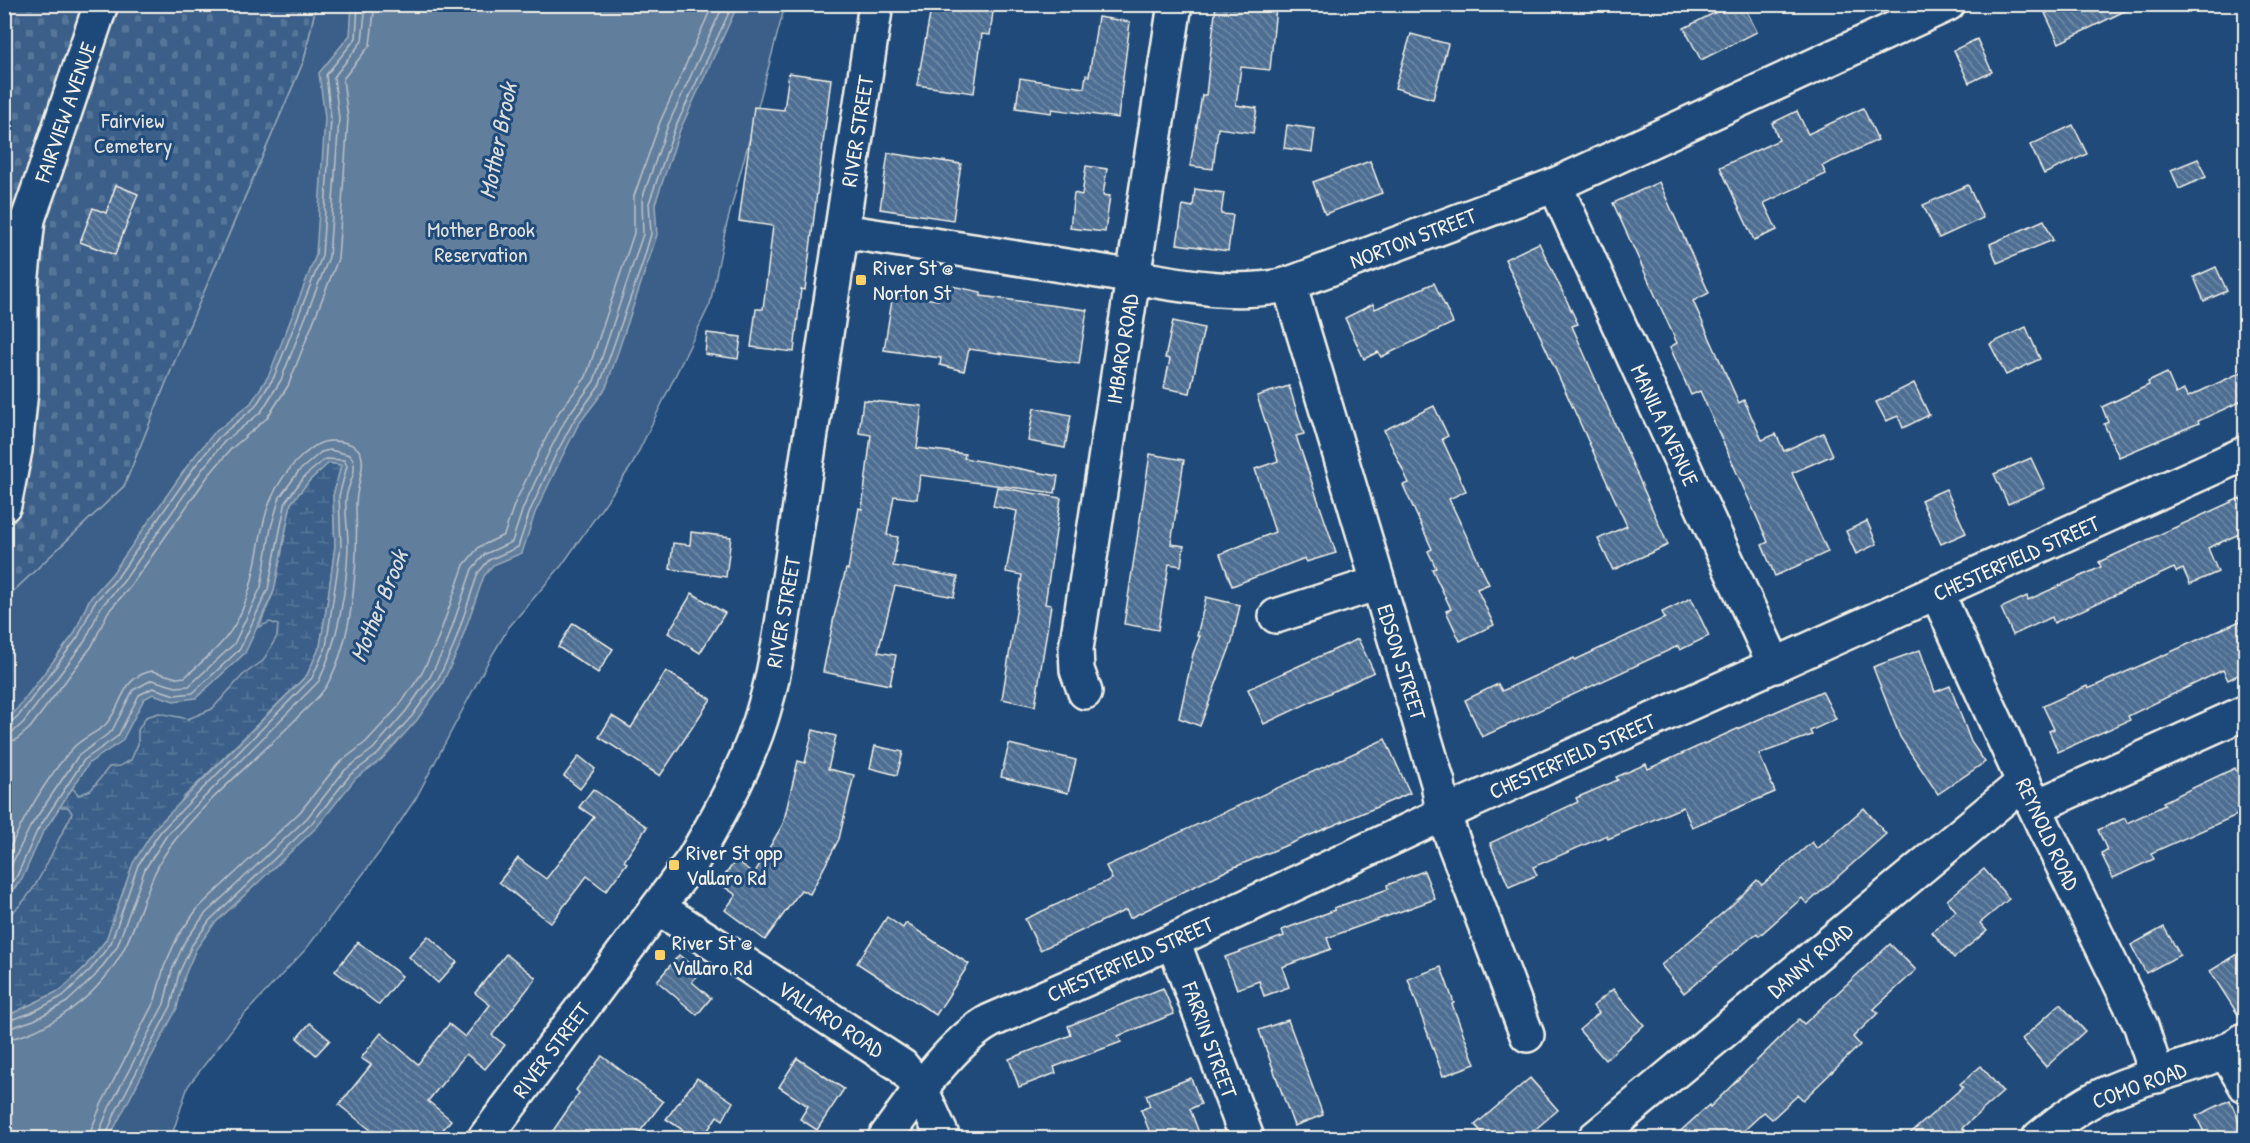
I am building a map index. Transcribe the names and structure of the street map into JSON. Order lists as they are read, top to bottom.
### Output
{
  "streets": {
    "street": [
      "FAIRVIEW AVENUE",
      "RIVER STREET",
      "NORTON STREET",
      "IMBARO ROAD",
      "MANILA AVENUE",
      "CHESTERFIELD STREET",
      "EDSON STREET",
      "REYNOLD ROAD",
      "DANNY ROAD",
      "VALLARO ROAD",
      "FARRIN STREET",
      "COMO ROAD"
    ]
  },
  "crossings": [
    ["RIVER STREET", "NORTON STREET"],
    ["RIVER STREET", "VALLARO ROAD"],
    ["NORTON STREET", "IMBARO ROAD"],
    ["NORTON STREET", "MANILA AVENUE"],
    ["NORTON STREET", "EDSON STREET"],
    ["MANILA AVENUE", "CHESTERFIELD STREET"],
    ["CHESTERFIELD STREET", "EDSON STREET"],
    ["CHESTERFIELD STREET", "REYNOLD ROAD"],
    ["CHESTERFIELD STREET", "VALLARO ROAD"],
    ["CHESTERFIELD STREET", "FARRIN STREET"],
    ["REYNOLD ROAD", "DANNY ROAD"],
    ["REYNOLD ROAD", "COMO ROAD"]
  ],
  "water": ["Mother Brook"],
  "parks": ["Fairview Cemetery", "Mother Brook Reservation"],
  "places": {
    "transit": ["River St @ Norton St", "River St opp Vallaro Rd", "River St @ Vallaro Rd"]
  }
}
